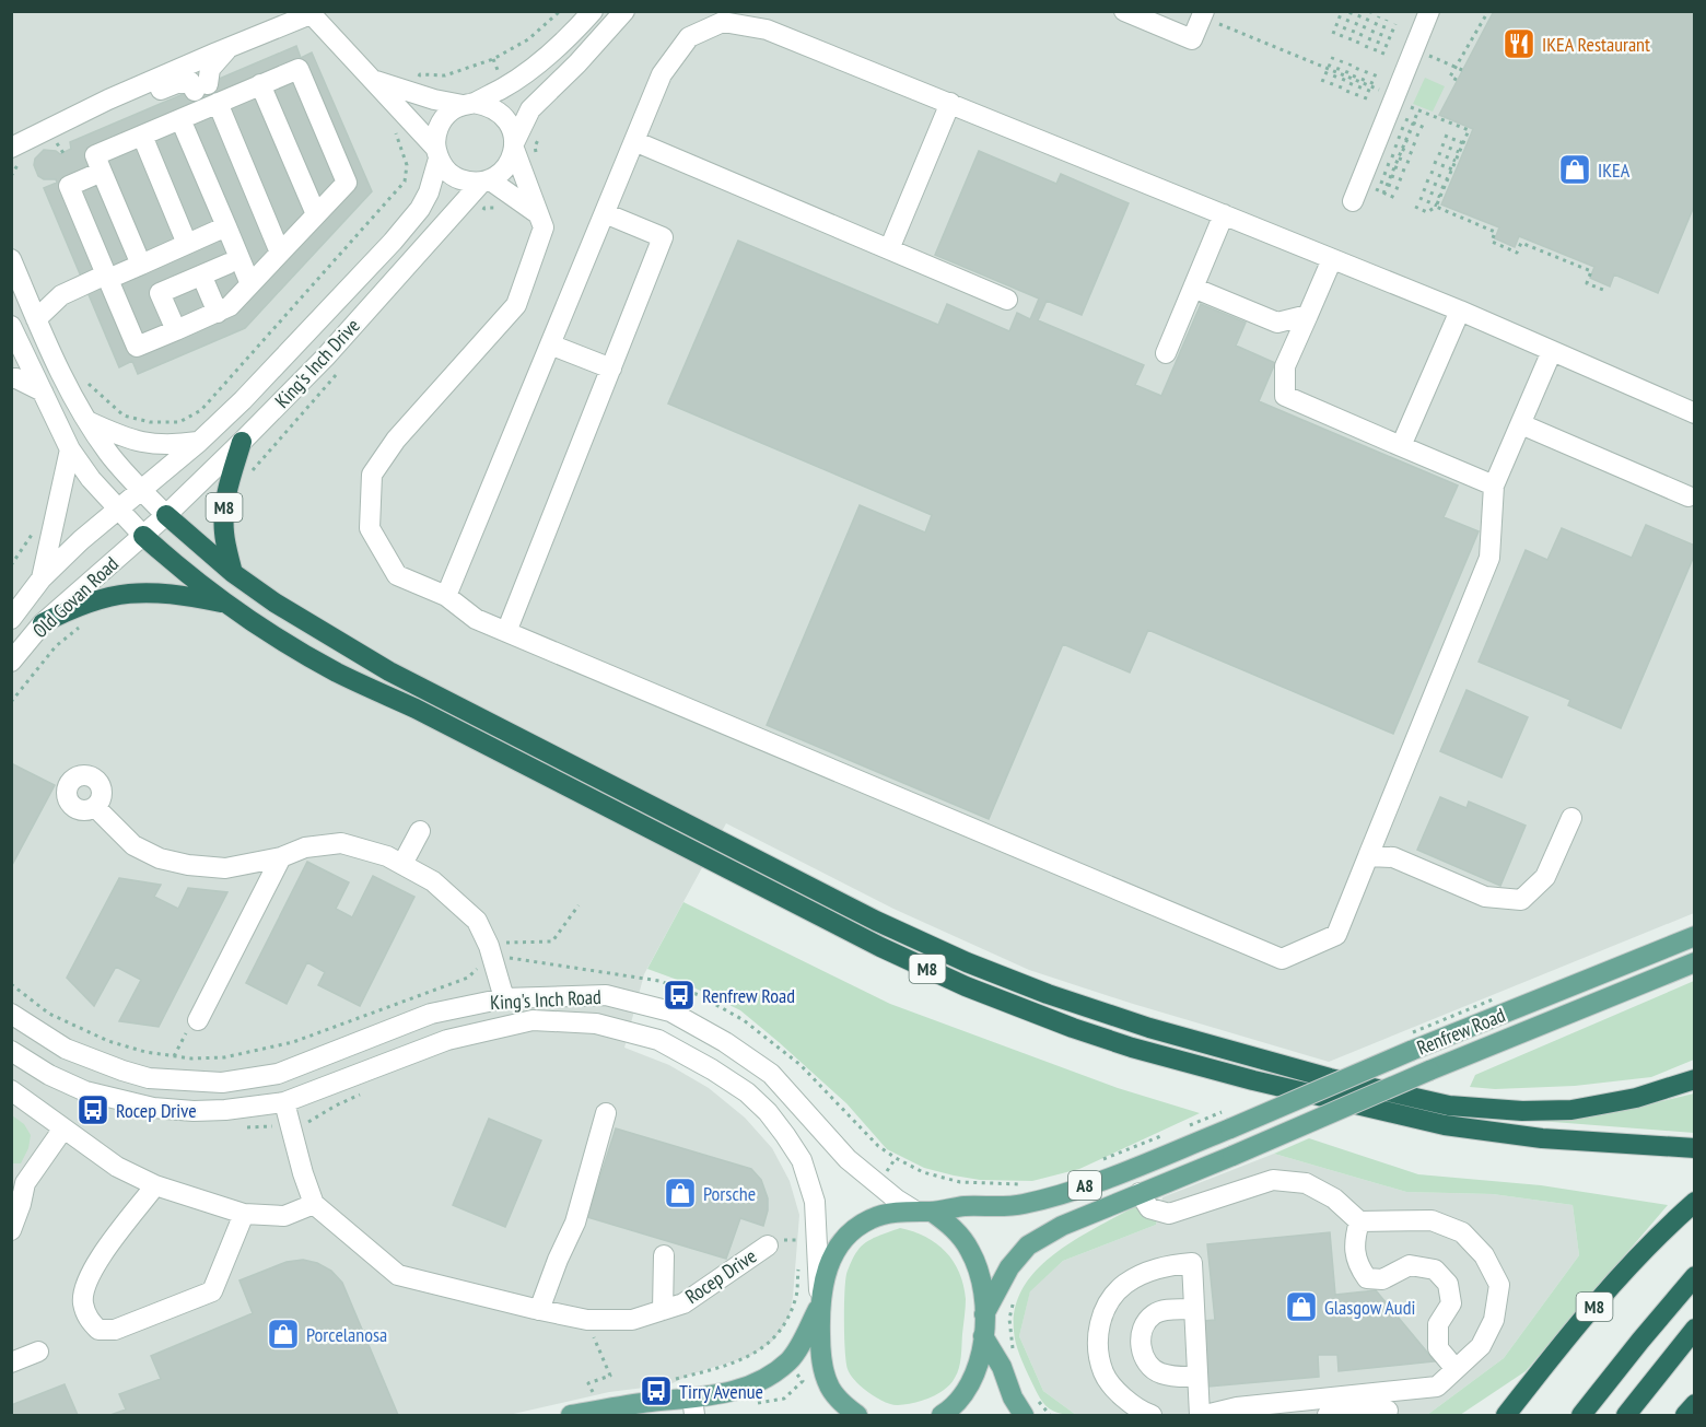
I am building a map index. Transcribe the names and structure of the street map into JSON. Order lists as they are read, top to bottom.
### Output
{
  "streets": {
    "highway": ["M8"],
    "main road": ["Renfrew Road", "A8"],
    "street": [
      "King's Inch Drive",
      "Old Govan Road",
      "King's Inch Road",
      "Rocep Drive"
    ]
  },
  "crossings": [
    ["King's Inch Drive", "M8"],
    ["King's Inch Drive", "Old Govan Road"],
    ["M8", "Old Govan Road"],
    ["King's Inch Road", "A8"],
    ["Renfrew Road", "A8"]
  ],
  "places": {
    "restaurant": ["IKEA Restaurant"],
    "shop": [
      "IKEA",
      "Porsche",
      "Glasgow Audi",
      "Porcelanosa"
    ],
    "bus stop": ["Renfrew Road", "Rocep Drive", "Tirry Avenue"]
  }
}
